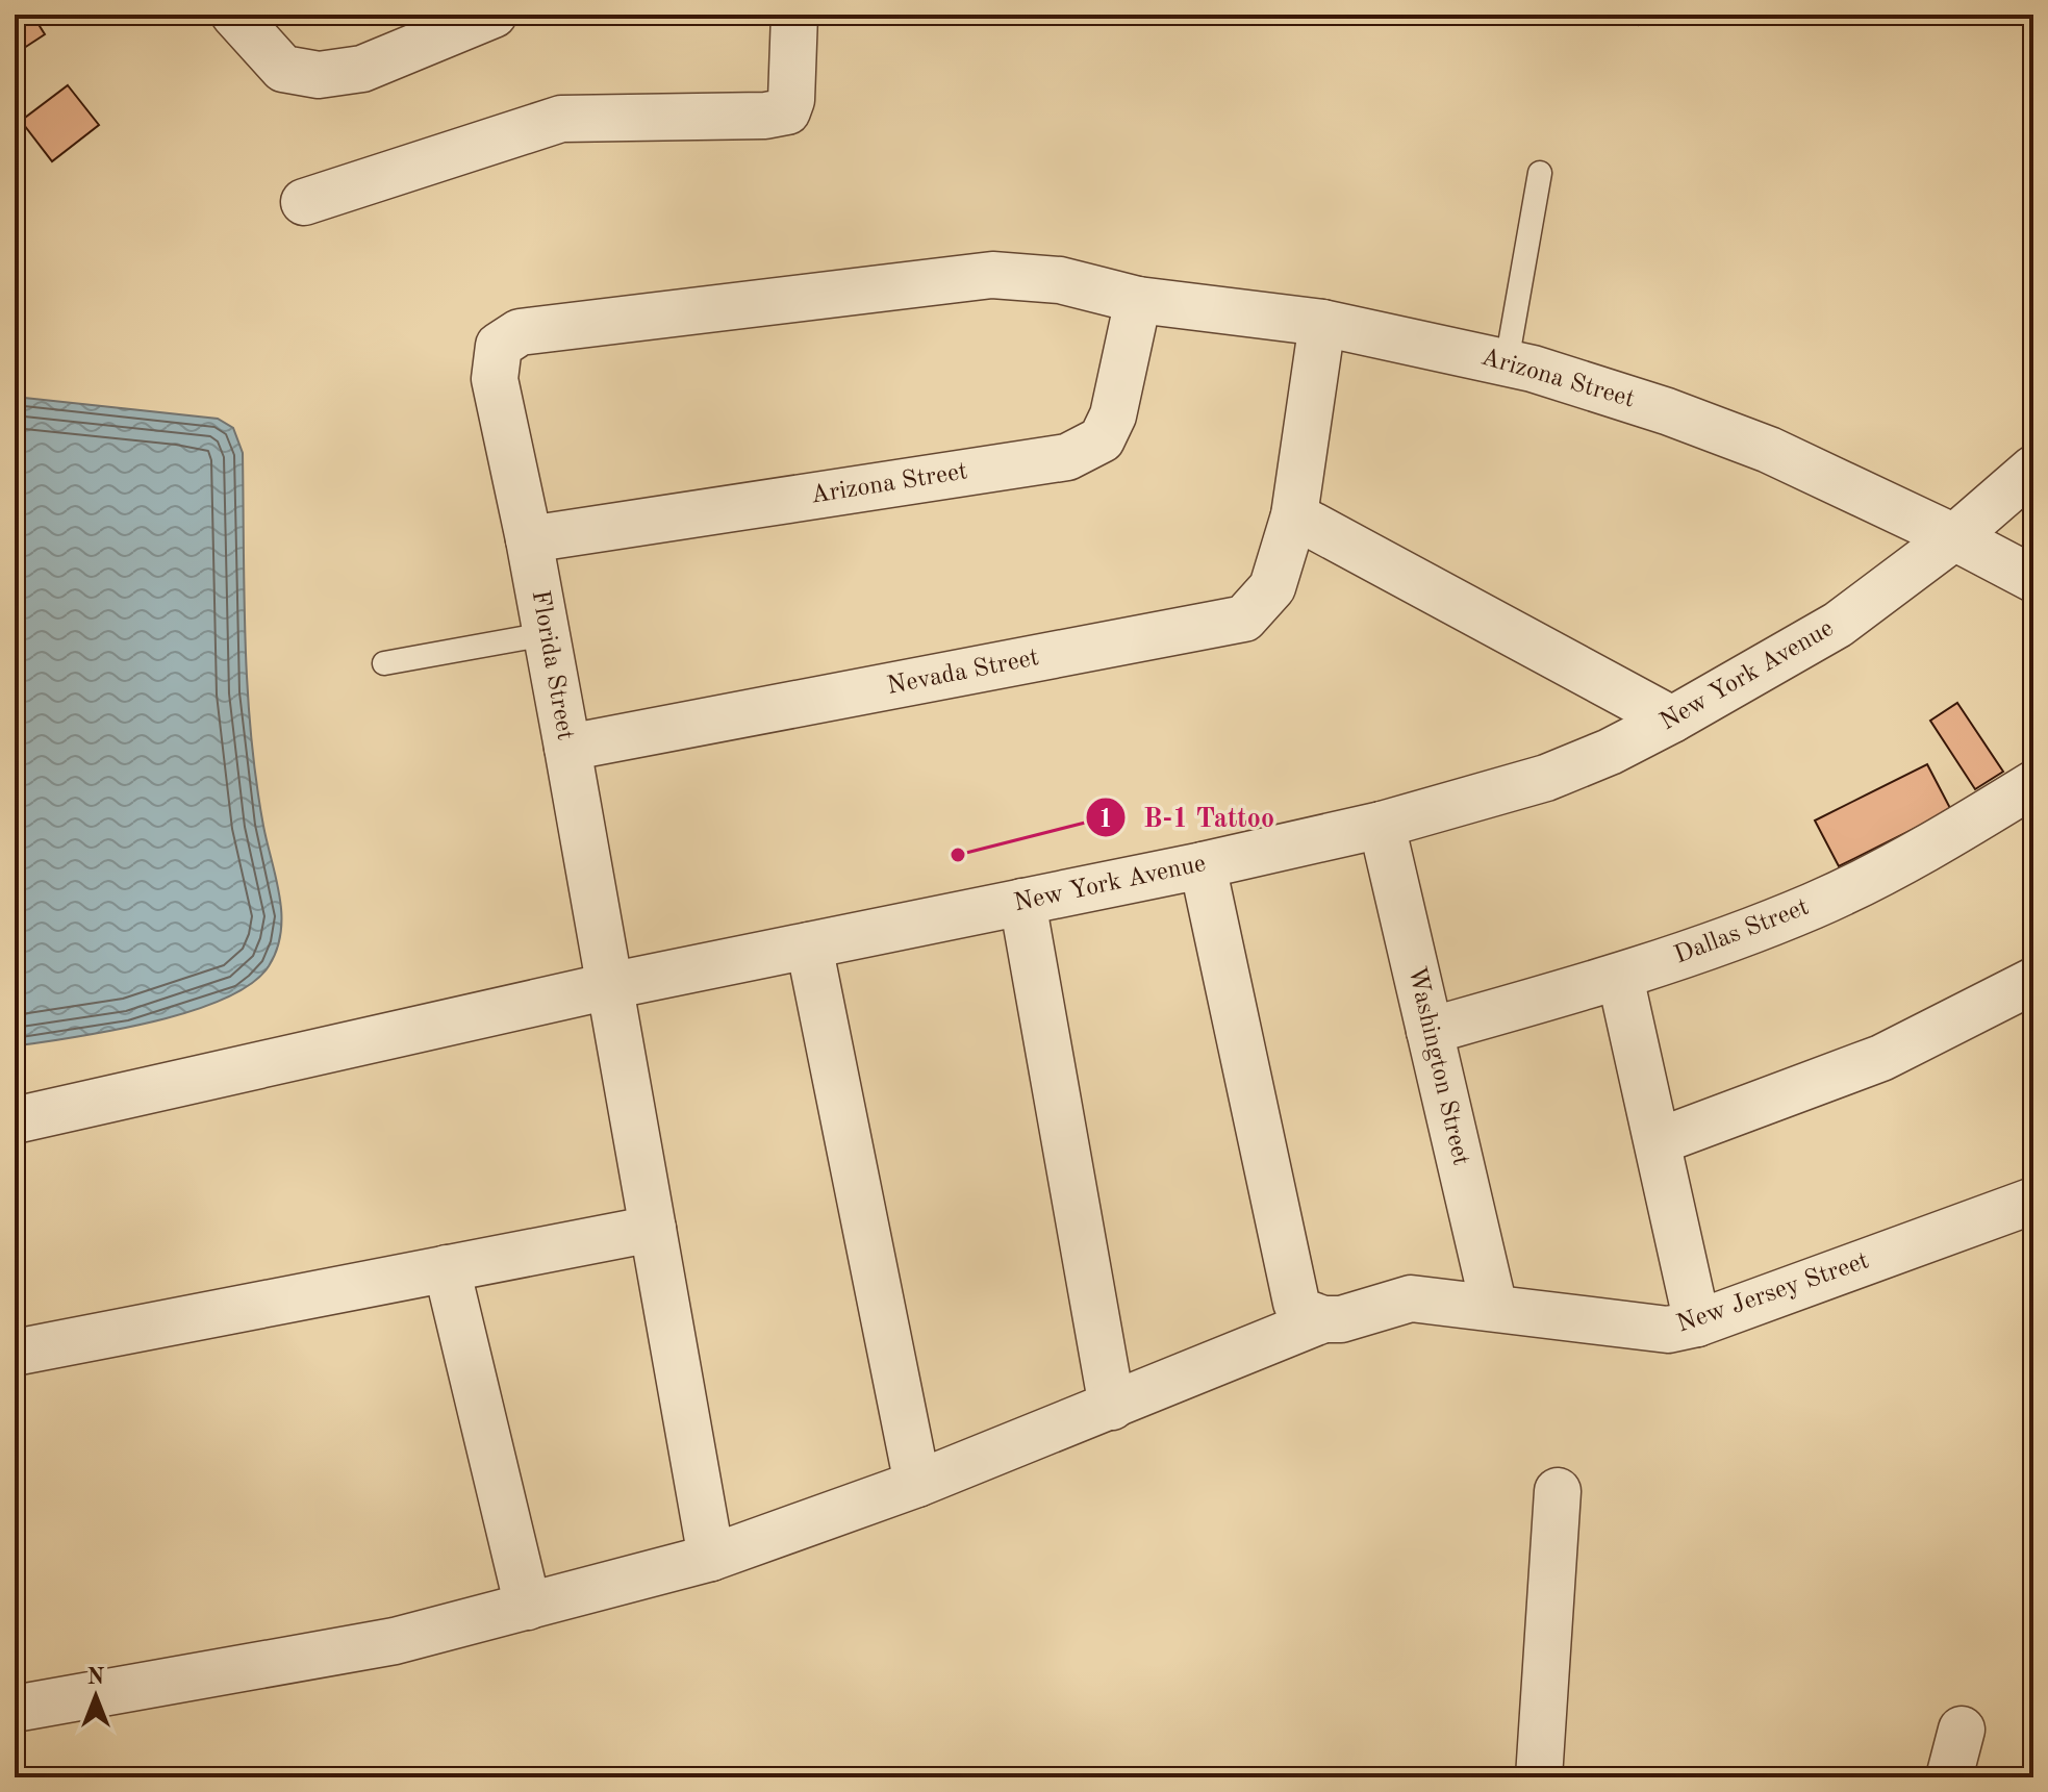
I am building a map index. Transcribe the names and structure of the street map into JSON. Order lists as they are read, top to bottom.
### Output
{
  "streets": {
    "street": [
      "Arizona Street",
      "Florida Street",
      "Nevada Street",
      "New York Avenue",
      "Dallas Street",
      "Washington Street",
      "New Jersey Street"
    ]
  },
  "crossings": [
    ["Arizona Street", "Florida Street"],
    ["Arizona Street", "Nevada Street"],
    ["Arizona Street", "New York Avenue"],
    ["Florida Street", "Nevada Street"],
    ["Florida Street", "New York Avenue"],
    ["Florida Street", "New Jersey Street"],
    ["New York Avenue", "Washington Street"],
    ["Dallas Street", "Washington Street"],
    ["Washington Street", "New Jersey Street"]
  ],
  "places": ["B-1 Tattoo"],
  "north": "top"
}
